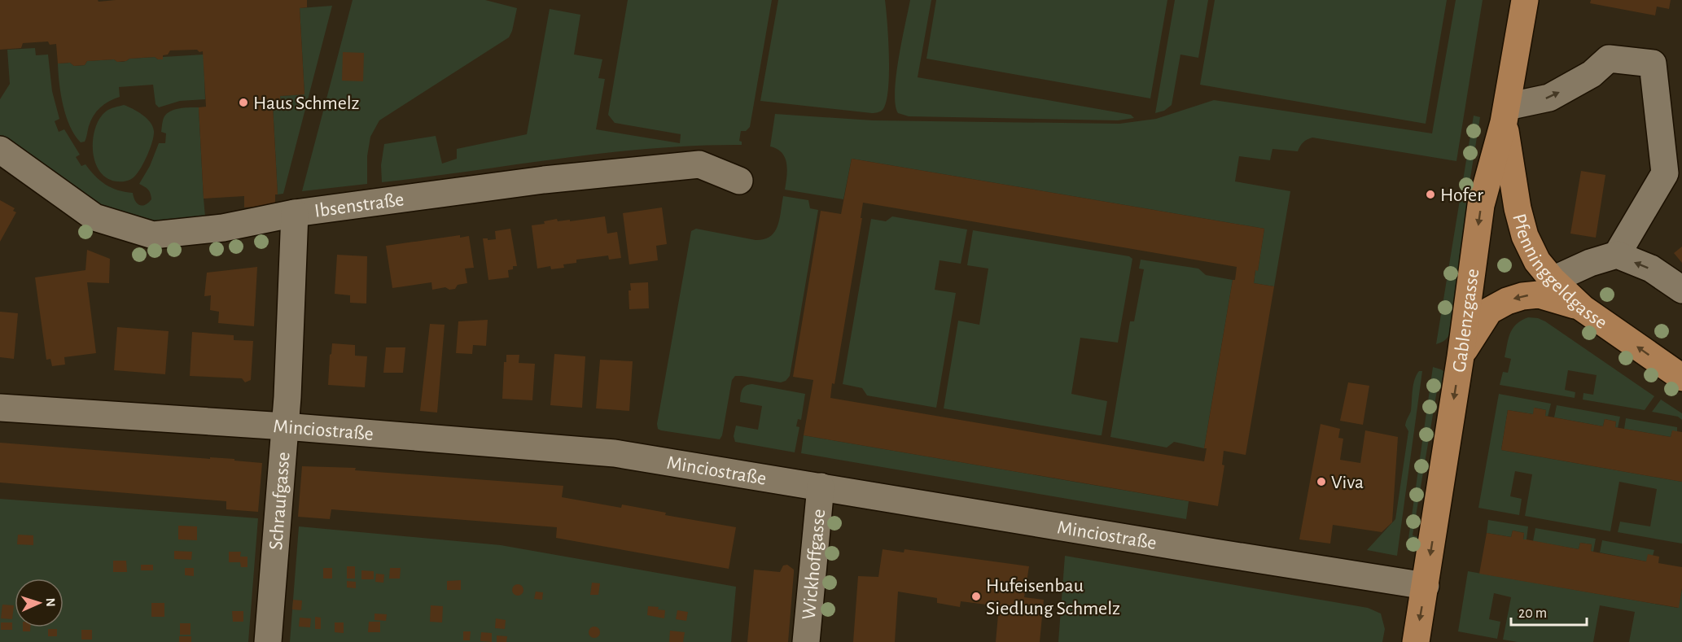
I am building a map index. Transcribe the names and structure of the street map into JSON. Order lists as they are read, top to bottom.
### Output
{
  "streets": {
    "main road": ["Pfenninggeldgasse", "Gablenzgasse"],
    "street": [
      "Ibsenstraße",
      "Minciostraße",
      "Schraufgasse",
      "Wickhoffgasse"
    ]
  },
  "crossings": [
    ["Ibsenstraße", "Schraufgasse"],
    ["Pfenninggeldgasse", "Gablenzgasse"],
    ["Gablenzgasse", "Minciostraße"],
    ["Minciostraße", "Schraufgasse"],
    ["Minciostraße", "Wickhoffgasse"]
  ],
  "one_way": ["Pfenninggeldgasse", "Gablenzgasse"],
  "places": [
    "Haus Schmelz",
    "Hofer",
    "Viva",
    "Hufeisenbau Siedlung Schmelz"
  ],
  "scale_bar": "20 m",
  "north": "right"
}
